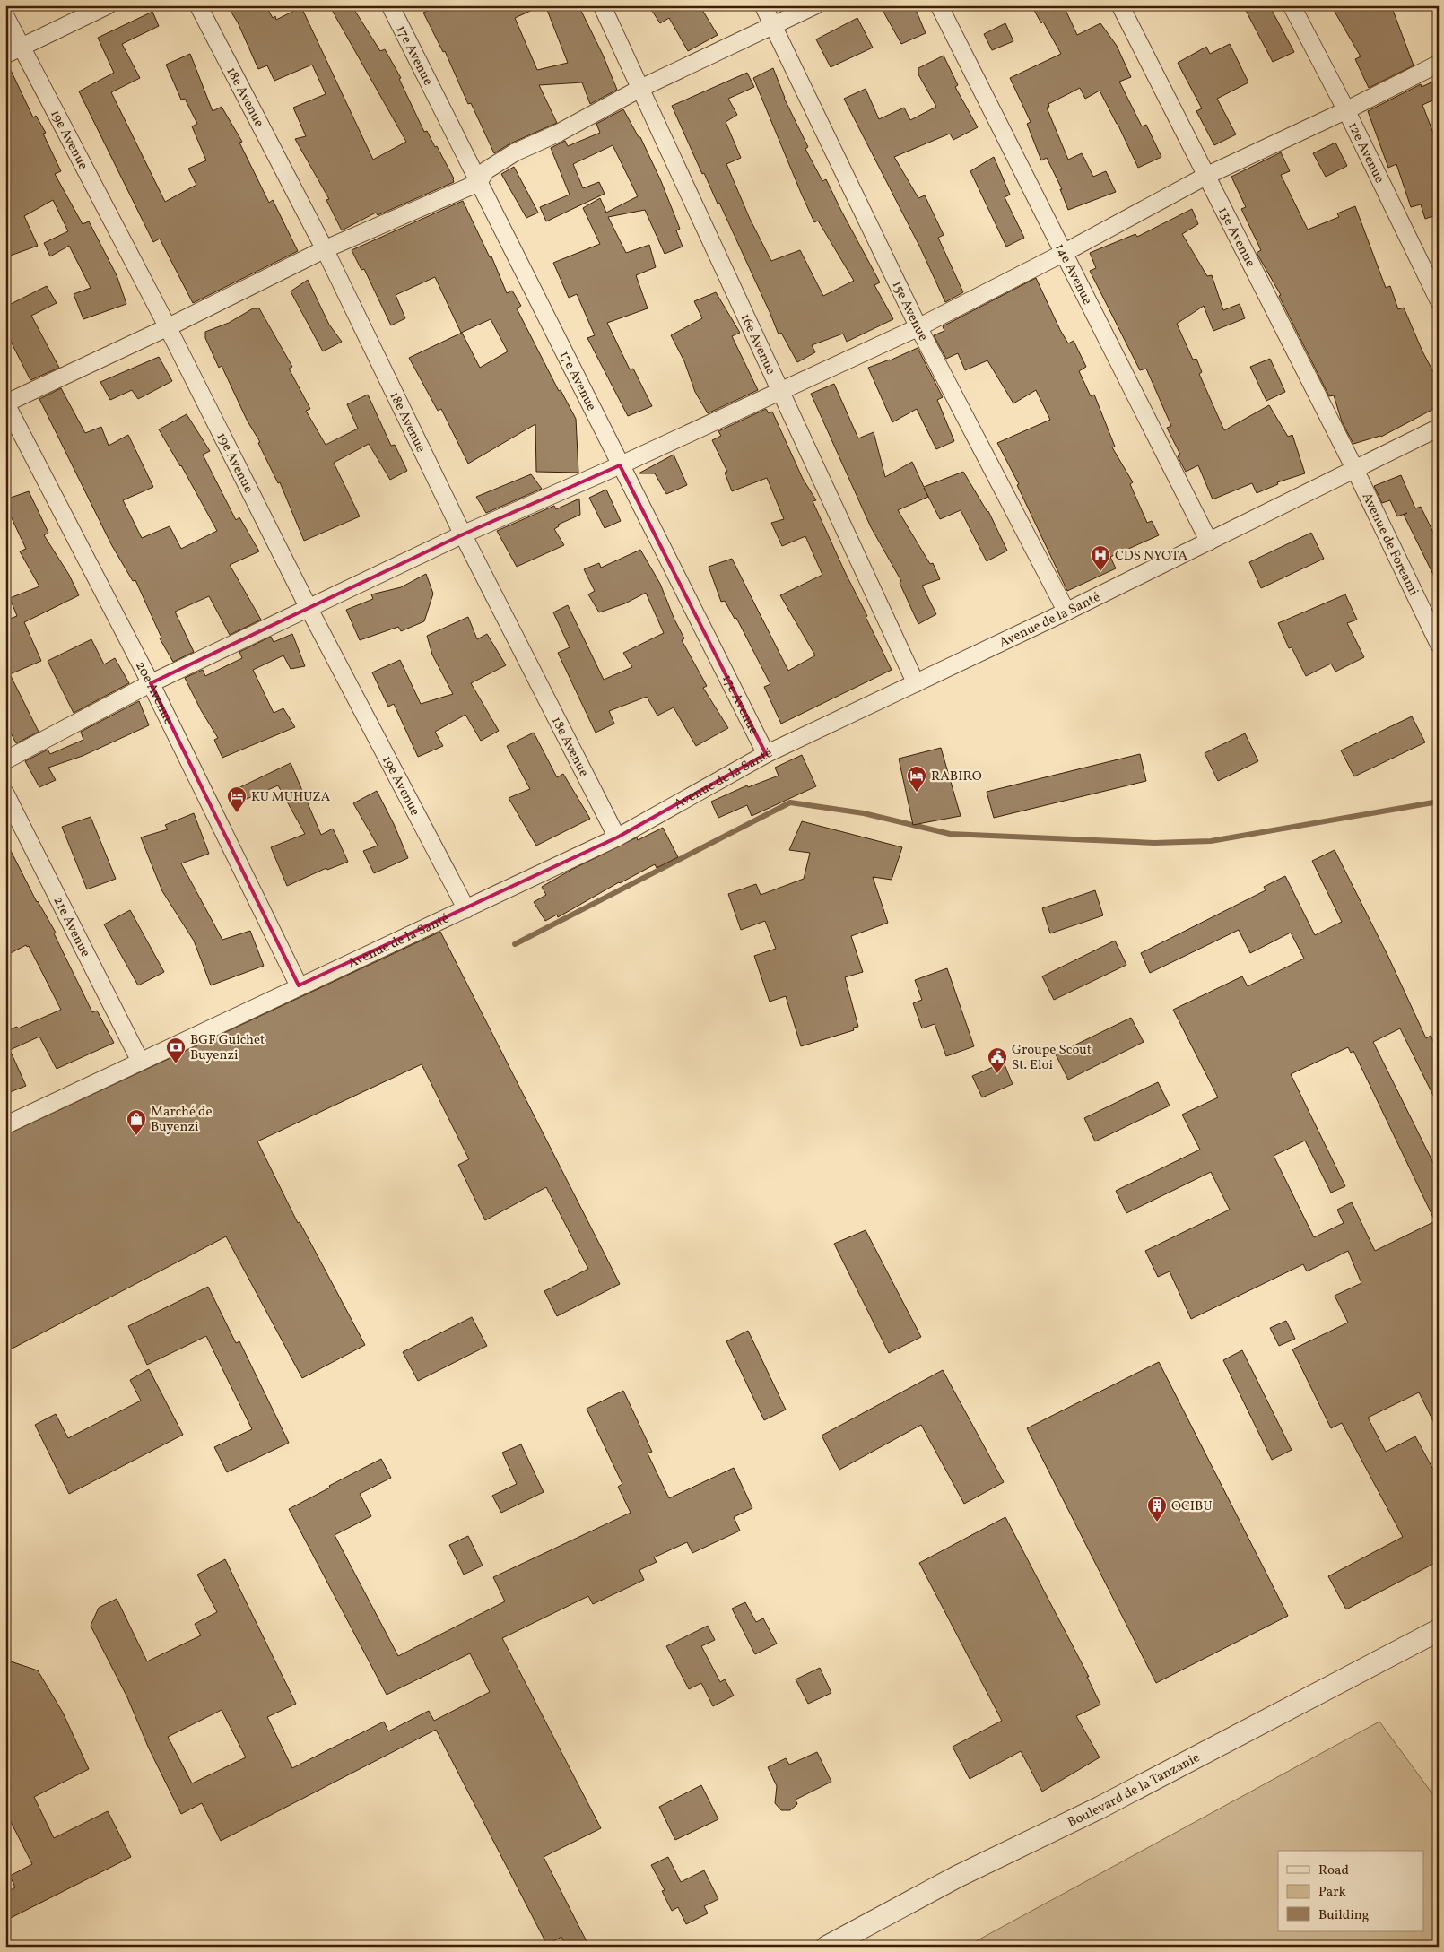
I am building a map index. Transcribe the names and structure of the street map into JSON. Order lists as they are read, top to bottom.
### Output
{
  "streets": {
    "street": [
      "17e Avenue",
      "18e Avenue",
      "19e Avenue",
      "12e Avenue",
      "13e Avenue",
      "14e Avenue",
      "15e Avenue",
      "16e Avenue",
      "Avenue de Foreami",
      "Avenue de la Santé",
      "20e Avenue",
      "21e Avenue",
      "Boulevard de la Tanzanie"
    ]
  },
  "crossings": [
    ["17e Avenue", "Avenue de la Santé"],
    ["18e Avenue", "Avenue de la Santé"],
    ["19e Avenue", "Avenue de la Santé"],
    ["13e Avenue", "Avenue de Foreami"],
    ["13e Avenue", "Avenue de la Santé"],
    ["14e Avenue", "Avenue de la Santé"],
    ["15e Avenue", "Avenue de la Santé"],
    ["16e Avenue", "Avenue de la Santé"],
    ["Avenue de Foreami", "Avenue de la Santé"],
    ["Avenue de la Santé", "20e Avenue"],
    ["Avenue de la Santé", "21e Avenue"]
  ],
  "places": {
    "hospital": ["CDS NYOTA"],
    "hotel": ["RABIRO", "KU MUHUZA"],
    "bank": ["BGF Guichet Buyenzi"],
    "public building": ["Groupe Scout St. Eloi"],
    "shop": ["Marché de Buyenzi"],
    "building": ["OCIBU"]
  },
  "legend": ["Road", "Park", "Building"]
}
